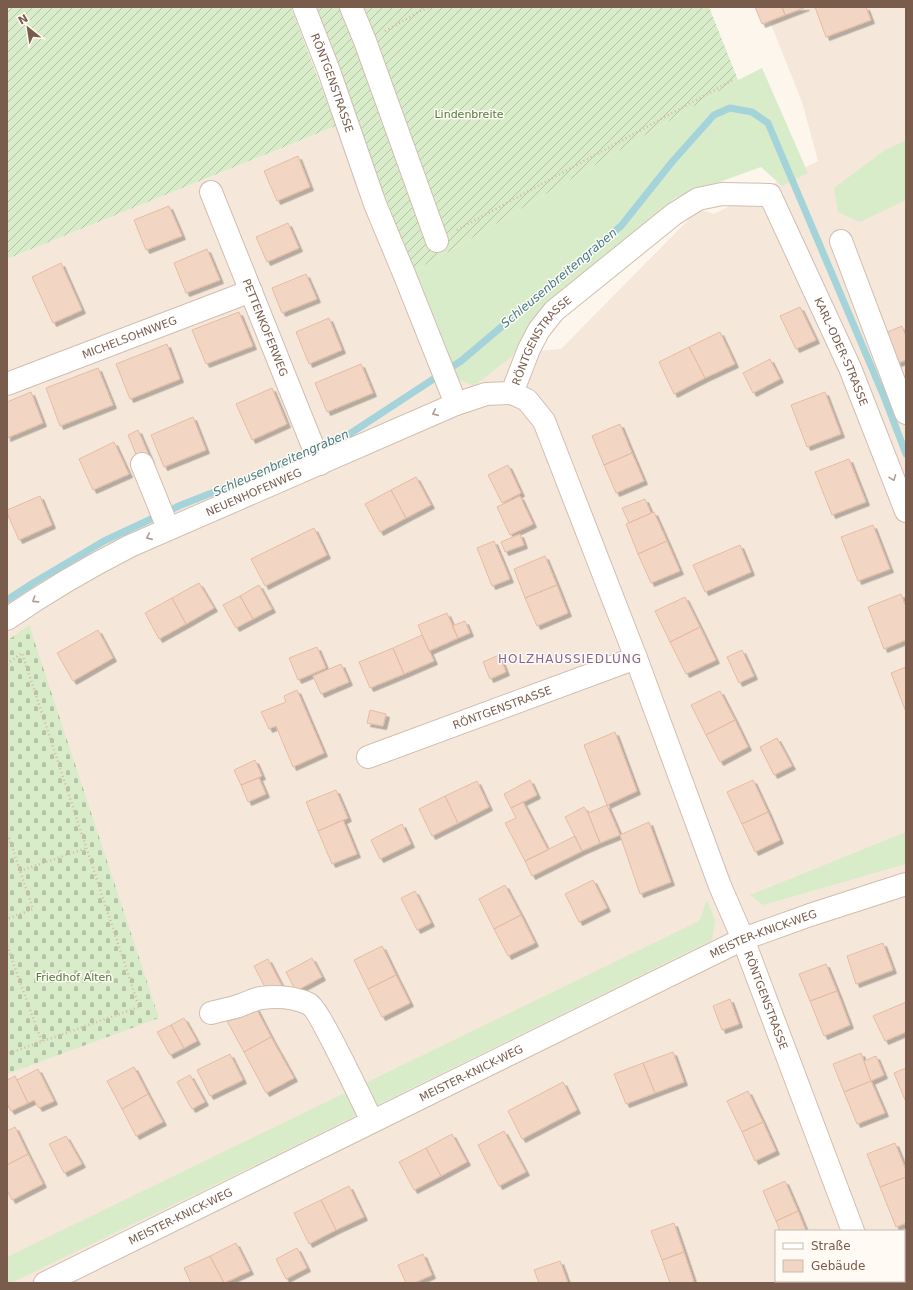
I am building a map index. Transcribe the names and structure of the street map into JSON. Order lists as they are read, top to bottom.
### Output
{
  "streets": {
    "street": [
      "RÖNTGENSTRASSE",
      "PETTENKOFERWEG",
      "MICHELSOHNWEG",
      "KARL-ODER-STRASSE",
      "NEUENHOFENWEG",
      "MEISTER-KNICK-WEG"
    ]
  },
  "crossings": [
    ["RÖNTGENSTRASSE", "KARL-ODER-STRASSE"],
    ["RÖNTGENSTRASSE", "NEUENHOFENWEG"],
    ["RÖNTGENSTRASSE", "MEISTER-KNICK-WEG"],
    ["PETTENKOFERWEG", "MICHELSOHNWEG"],
    ["PETTENKOFERWEG", "NEUENHOFENWEG"]
  ],
  "one_way": ["NEUENHOFENWEG"],
  "districts": ["HOLZHAUSSIEDLUNG"],
  "water": ["Schleusenbreitengraben"],
  "parks": ["Lindenbreite", "Friedhof Alten"],
  "legend": ["Straße", "Gebäude"],
  "north": "top left"
}
